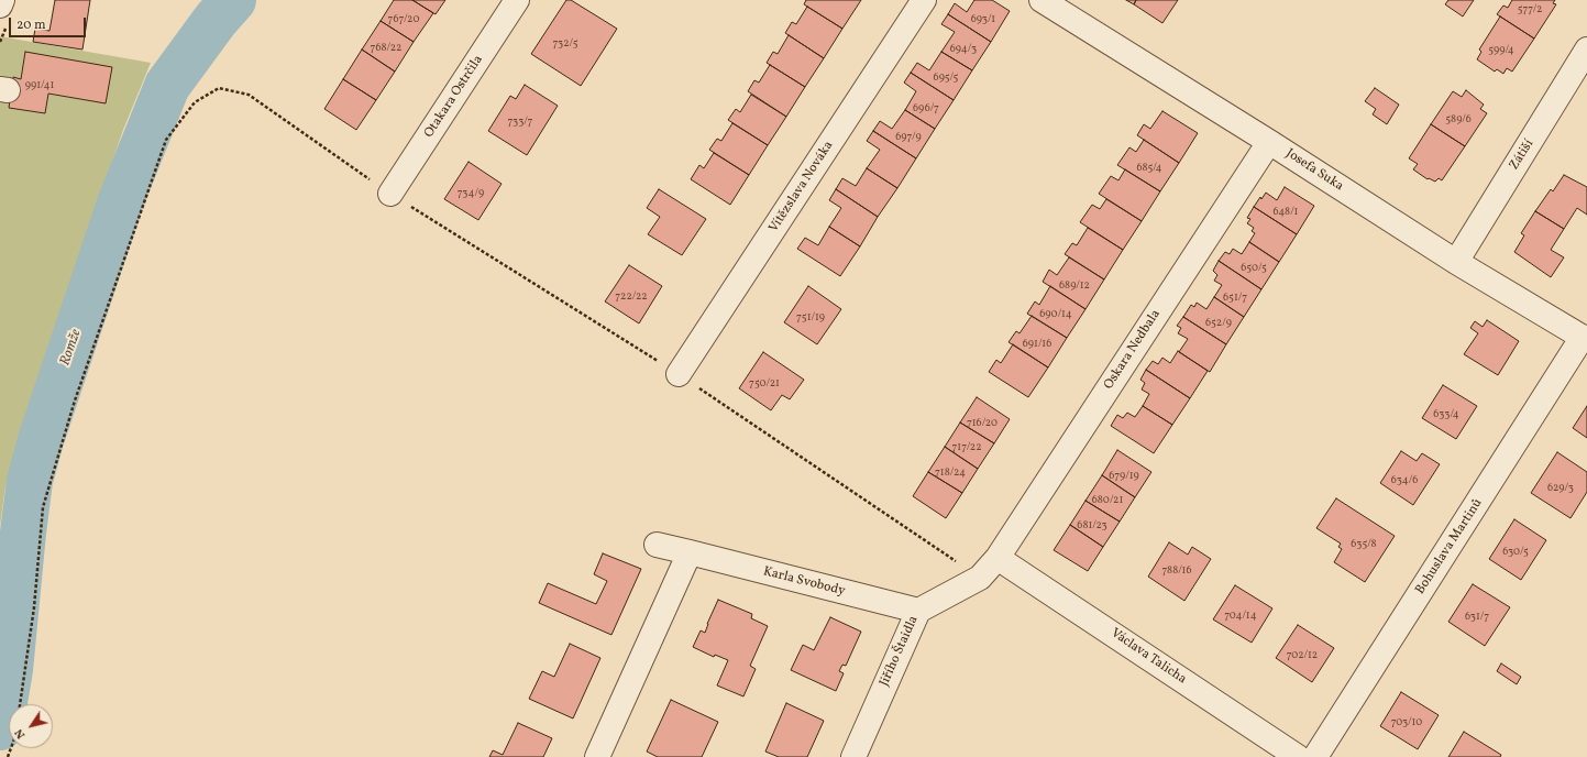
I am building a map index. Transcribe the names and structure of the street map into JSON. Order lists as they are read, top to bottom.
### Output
{
  "streets": {
    "street": [
      "Otakara Ostrčila",
      "Zátiší",
      "Josefa Suka",
      "Vítězslava Nováka",
      "Oskara Nedbala",
      "Bohuslava Martinů",
      "Karla Svobody",
      "Jiřího Štaidla",
      "Václava Talicha"
    ]
  },
  "crossings": [
    ["Zátiší", "Josefa Suka"],
    ["Josefa Suka", "Oskara Nedbala"],
    ["Josefa Suka", "Bohuslava Martinů"],
    ["Oskara Nedbala", "Jiřího Štaidla"],
    ["Oskara Nedbala", "Václava Talicha"],
    ["Karla Svobody", "Jiřího Štaidla"],
    ["Jiřího Štaidla", "Václava Talicha"]
  ],
  "water": ["Romže"],
  "house_numbers": [
    "577/2",
    "767/20",
    "693/1",
    "732/5",
    "768/22",
    "694/3",
    "599/4",
    "695/5",
    "991/41",
    "696/7",
    "589/6",
    "733/7",
    "697/9",
    "685/4",
    "734/9",
    "648/1",
    "650/5",
    "689/12",
    "722/22",
    "651/7",
    "690/14",
    "751/19",
    "652/9",
    "691/16",
    "750/21",
    "633/4",
    "716/20",
    "717/22",
    "718/24",
    "679/19",
    "634/6",
    "629/3",
    "680/21",
    "681/23",
    "635/8",
    "630/5",
    "788/16",
    "704/14",
    "631/7",
    "702/12",
    "703/10"
  ],
  "scale_bar": "20 m",
  "north": "bottom left"
}
